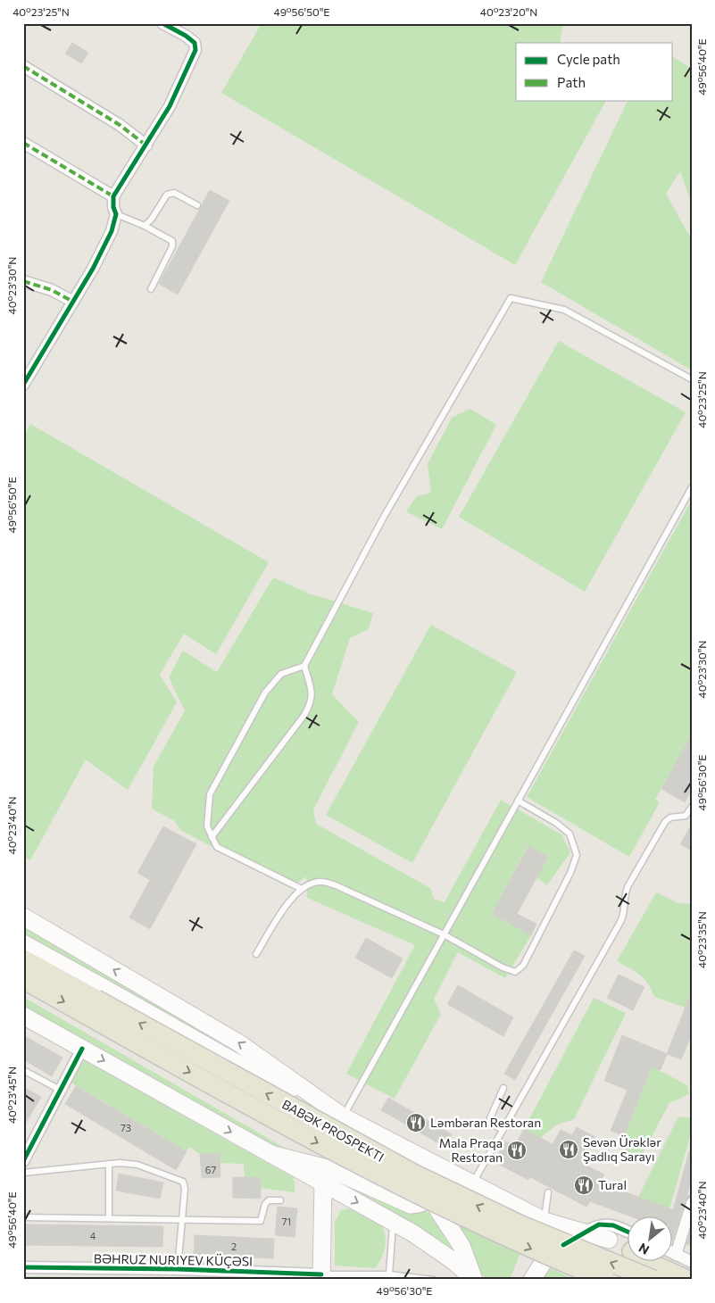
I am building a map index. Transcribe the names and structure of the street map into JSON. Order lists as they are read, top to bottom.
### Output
{
  "streets": {
    "main road": ["BABƏK PROSPEKTI"],
    "street": ["BƏHRUZ NURIYEV KÜÇƏSI"]
  },
  "places": {
    "restaurant": [
      "Ləmbəran Restoran",
      "Sevən Ürəklər Şadlıq Sarayı",
      "Mala Praqa Restoran",
      "Tural"
    ]
  },
  "house_numbers": [
    "73",
    "67",
    "71",
    "4",
    "2"
  ],
  "legend": ["Cycle path", "Path"],
  "north": "bottom left",
  "coordinates": [
    "40°23'25\"N",
    "49°56'50\"E",
    "40°23'20\"N",
    "49°56'40\"E",
    "40°23'30\"N",
    "49°56'30\"E",
    "40°23'40\"N",
    "40°23'35\"N",
    "40°23'45\"N"
  ]
}
